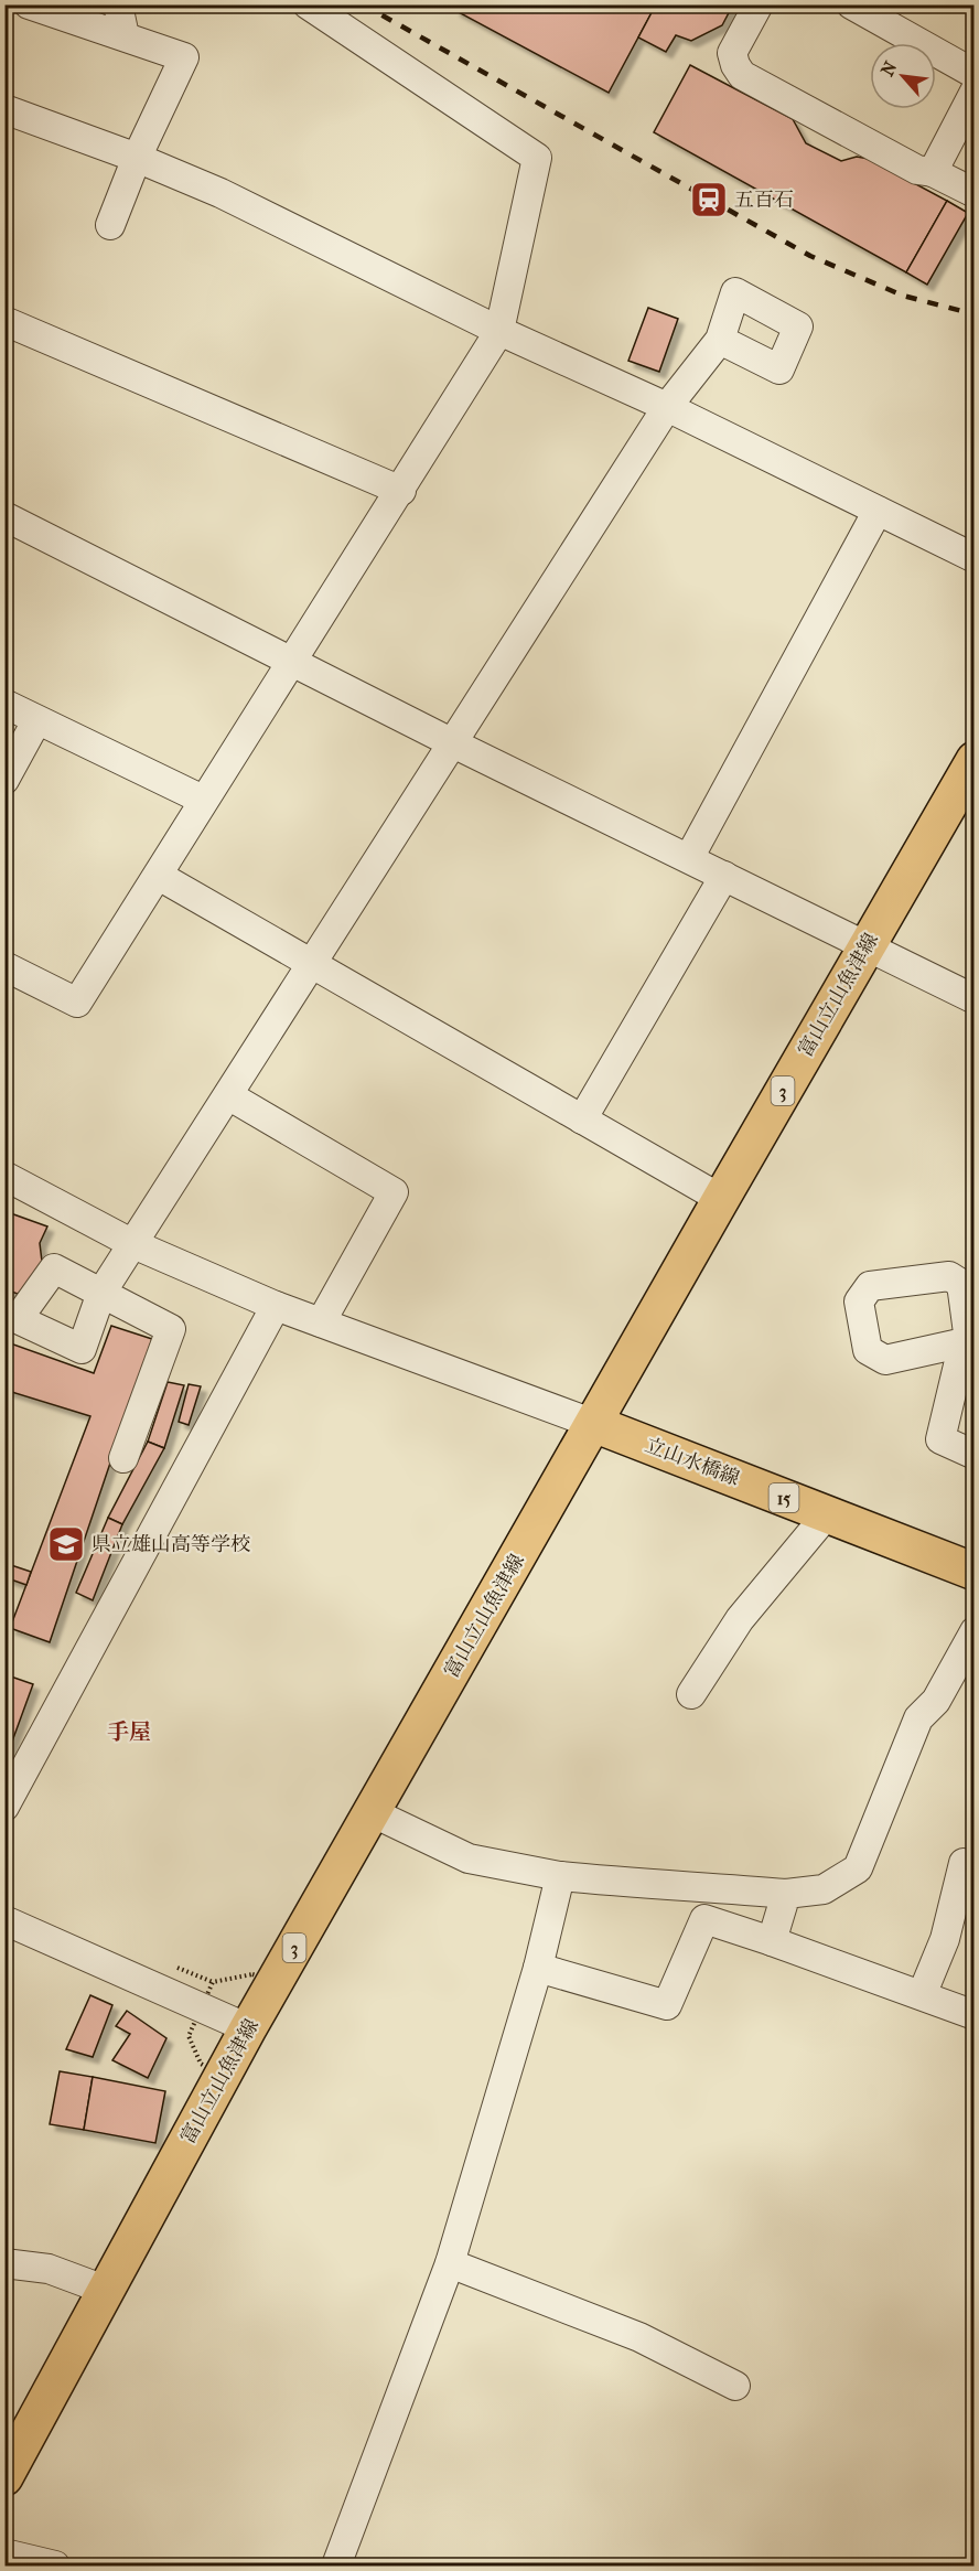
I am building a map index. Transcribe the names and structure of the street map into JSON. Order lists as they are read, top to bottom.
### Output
{
  "streets": {
    "main road": [
      "富山立山魚津線",
      "3",
      "立山水橋線",
      "15"
    ]
  },
  "crossings": [
    ["富山立山魚津線", "立山水橋線"]
  ],
  "districts": ["手屋"],
  "places": {
    "station": ["五百石"],
    "school or university": ["県立雄山高等学校"]
  },
  "north": "top left"
}
